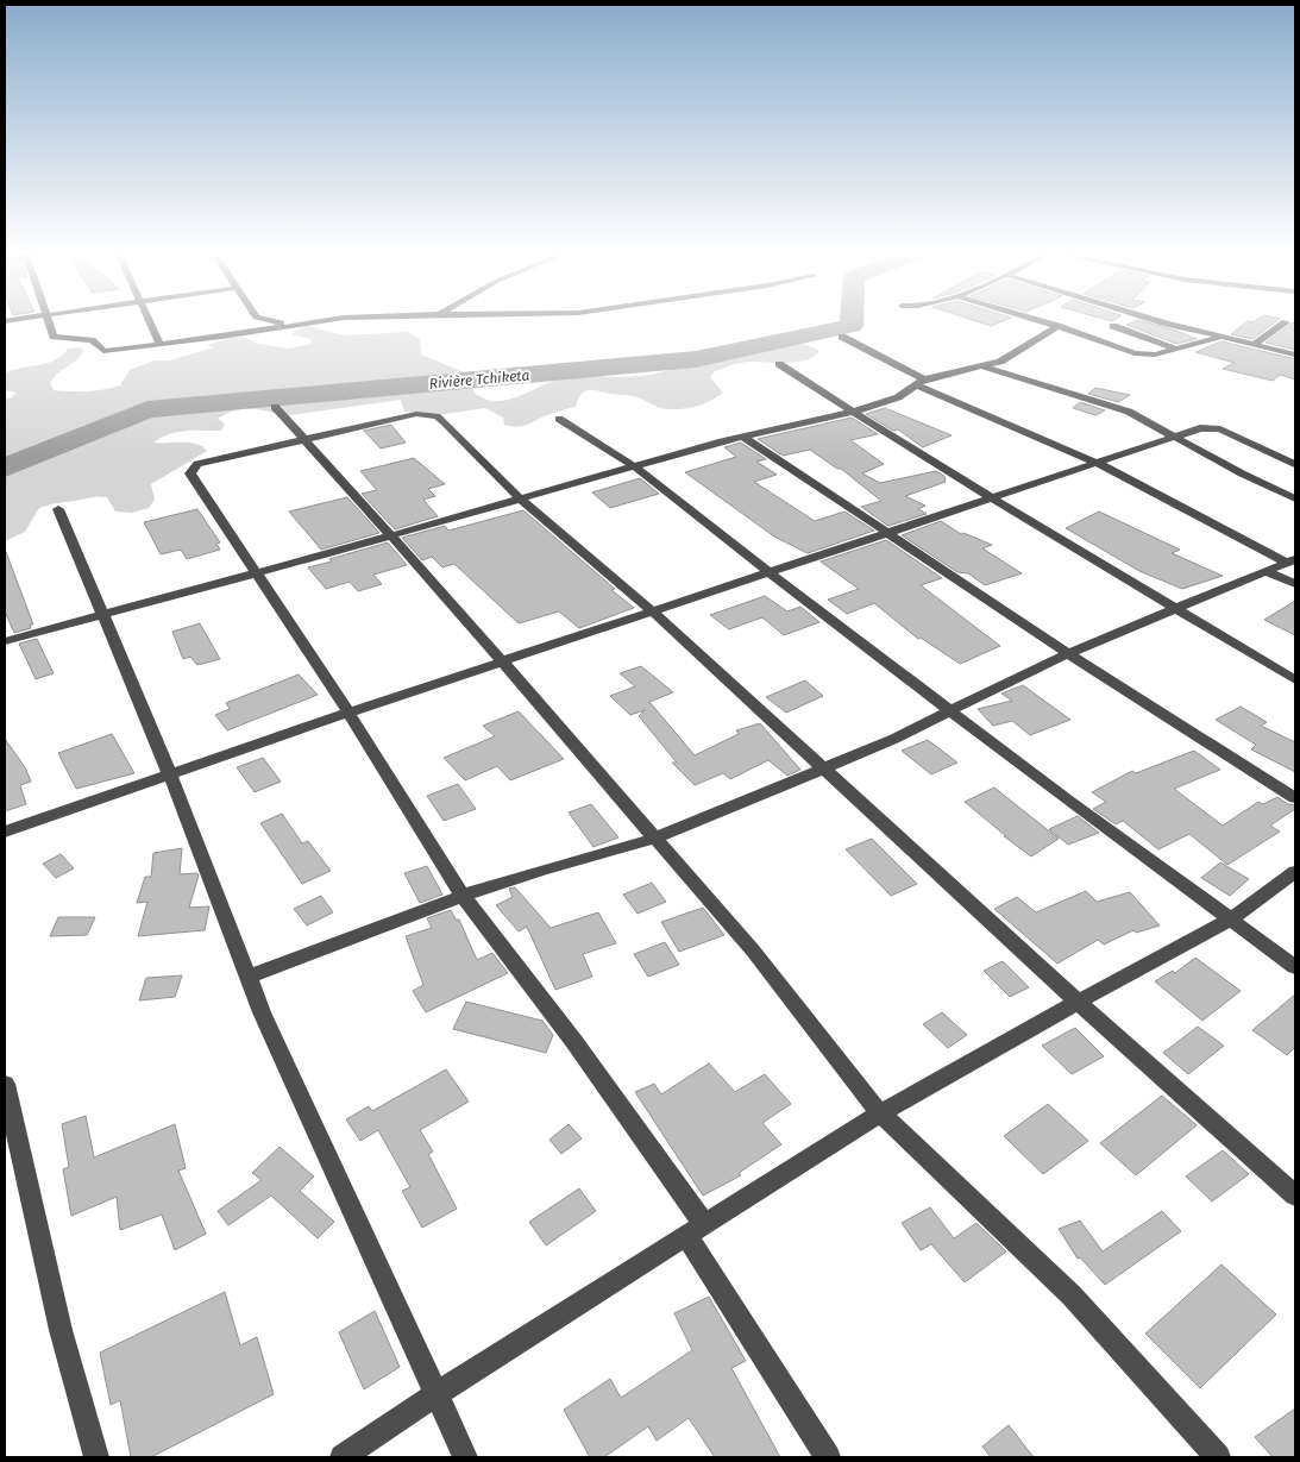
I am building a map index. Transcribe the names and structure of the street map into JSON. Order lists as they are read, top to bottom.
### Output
{
  "water": ["Rivière Tchiketa"]
}
